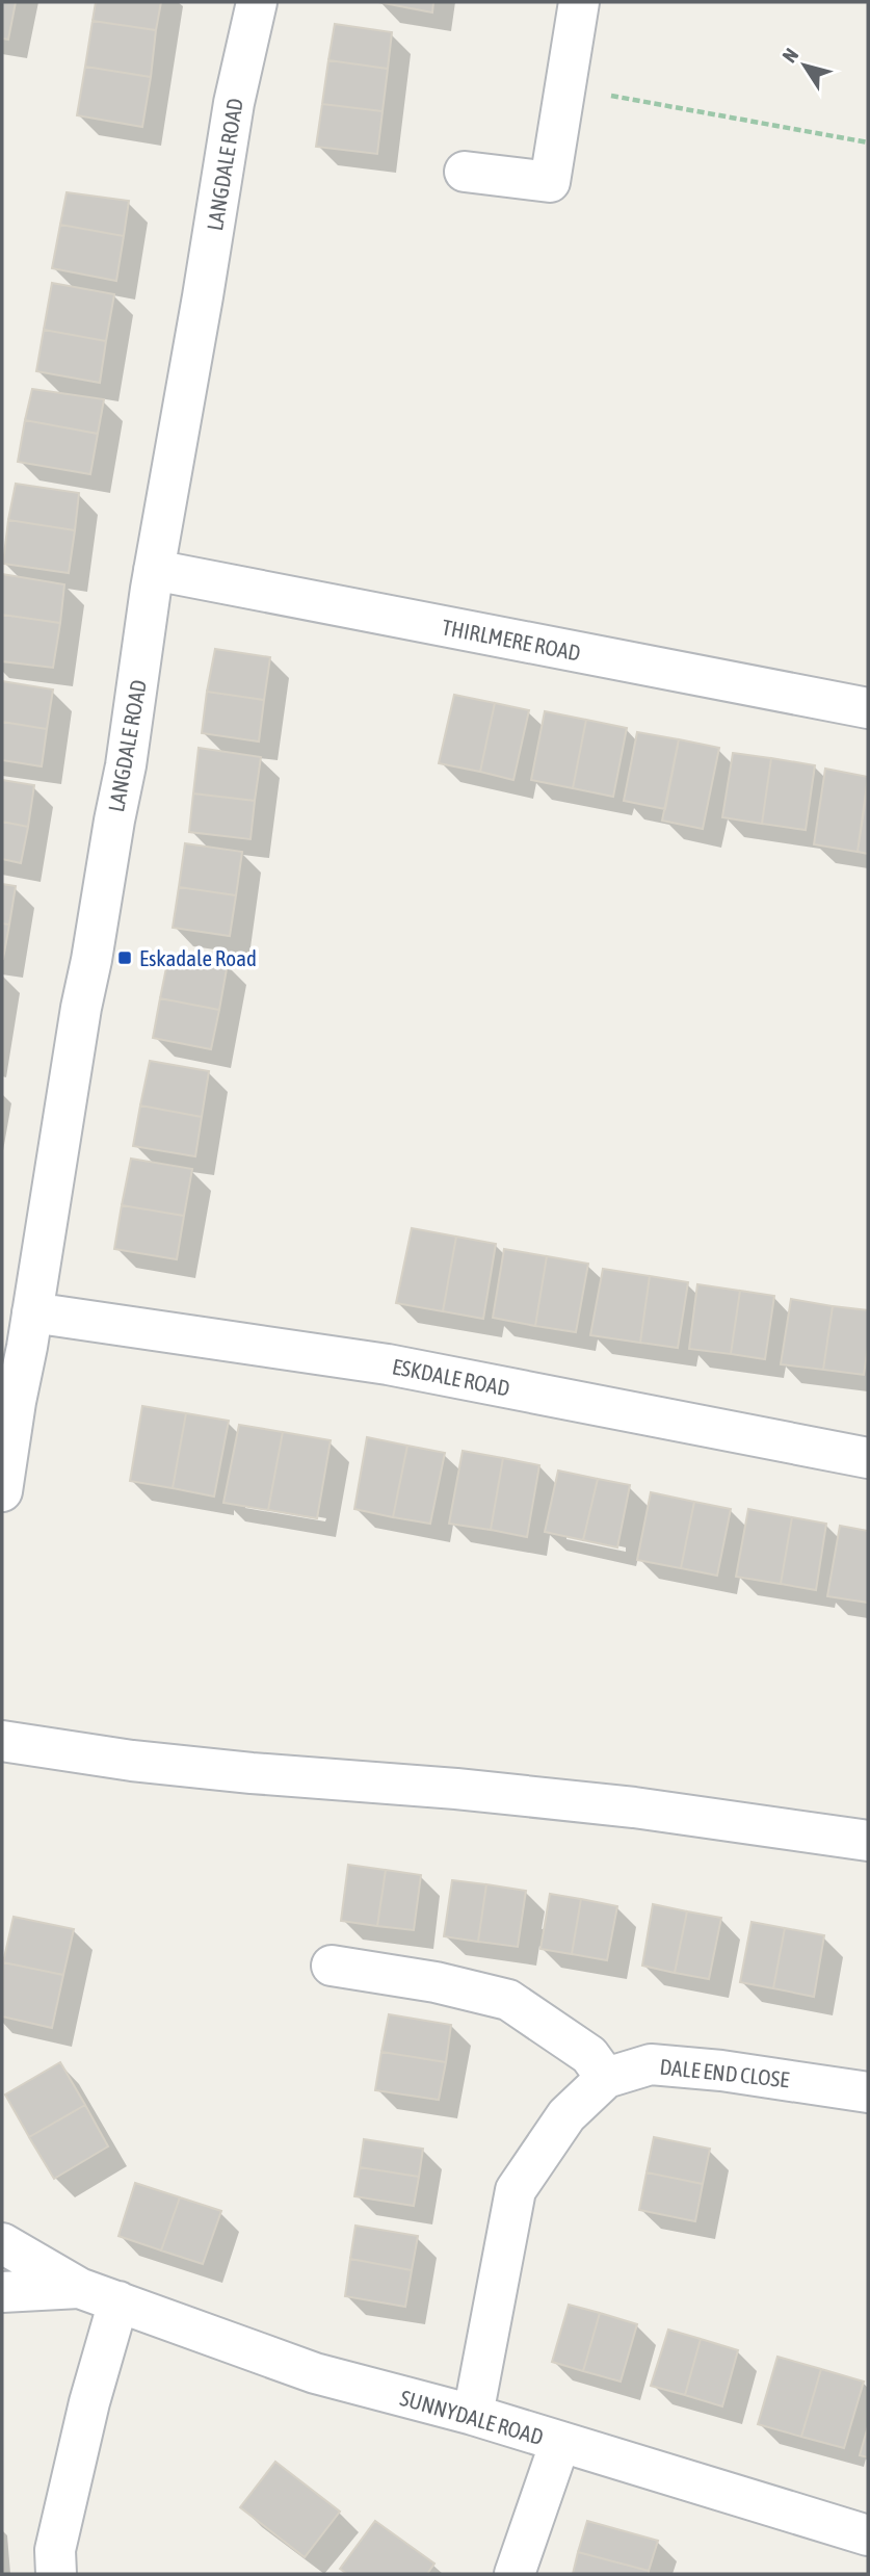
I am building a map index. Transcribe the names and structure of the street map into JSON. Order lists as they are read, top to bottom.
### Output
{
  "streets": {
    "street": [
      "LANGDALE ROAD",
      "THIRLMERE ROAD",
      "ESKDALE ROAD",
      "DALE END CLOSE",
      "SUNNYDALE ROAD"
    ]
  },
  "crossings": [
    ["LANGDALE ROAD", "THIRLMERE ROAD"],
    ["LANGDALE ROAD", "ESKDALE ROAD"],
    ["DALE END CLOSE", "SUNNYDALE ROAD"]
  ],
  "places": {
    "transit": ["Eskadale Road"]
  },
  "north": "top left"
}
